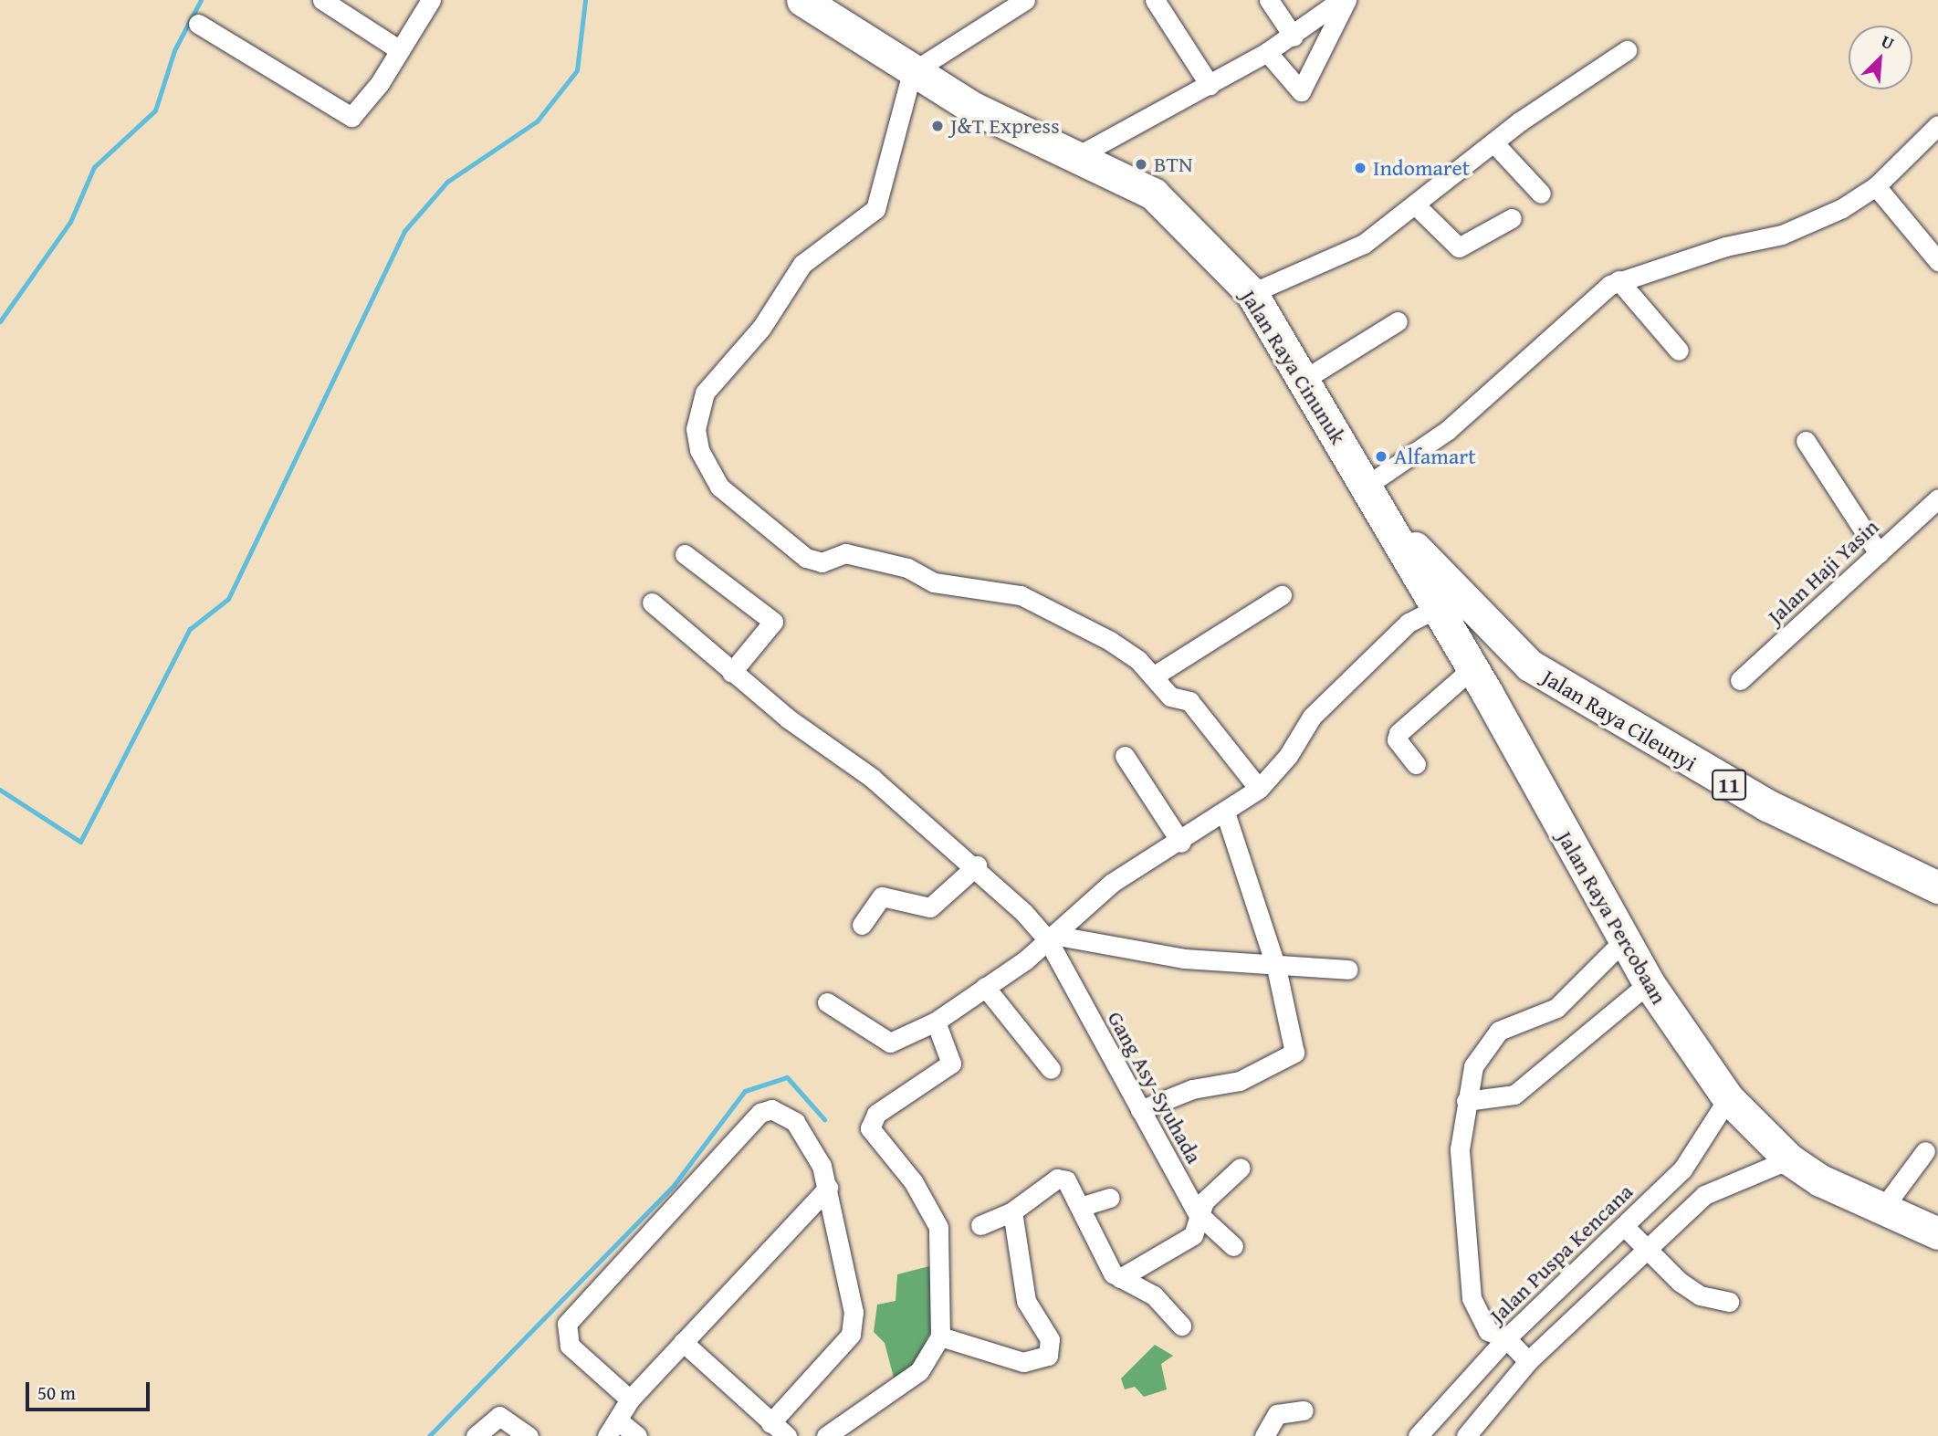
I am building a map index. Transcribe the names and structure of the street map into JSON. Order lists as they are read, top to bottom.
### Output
{
  "streets": {
    "highway": [
      "Jalan Raya Cinunuk",
      "Jalan Raya Cileunyi",
      "11",
      "Jalan Raya Percobaan"
    ],
    "street": ["Jalan Haji Yasin", "Gang Asy-Syuhada", "Jalan Puspa Kencana"]
  },
  "crossings": [
    ["Jalan Raya Cinunuk", "Jalan Raya Cileunyi"],
    ["Jalan Raya Cinunuk", "Jalan Raya Percobaan"],
    ["Jalan Raya Cileunyi", "Jalan Raya Percobaan"],
    ["Jalan Raya Percobaan", "Jalan Puspa Kencana"]
  ],
  "places": [
    "J&T Express",
    "BTN",
    "Indomaret",
    "Alfamart"
  ],
  "scale_bar": "50 m",
  "north": "top right"
}
